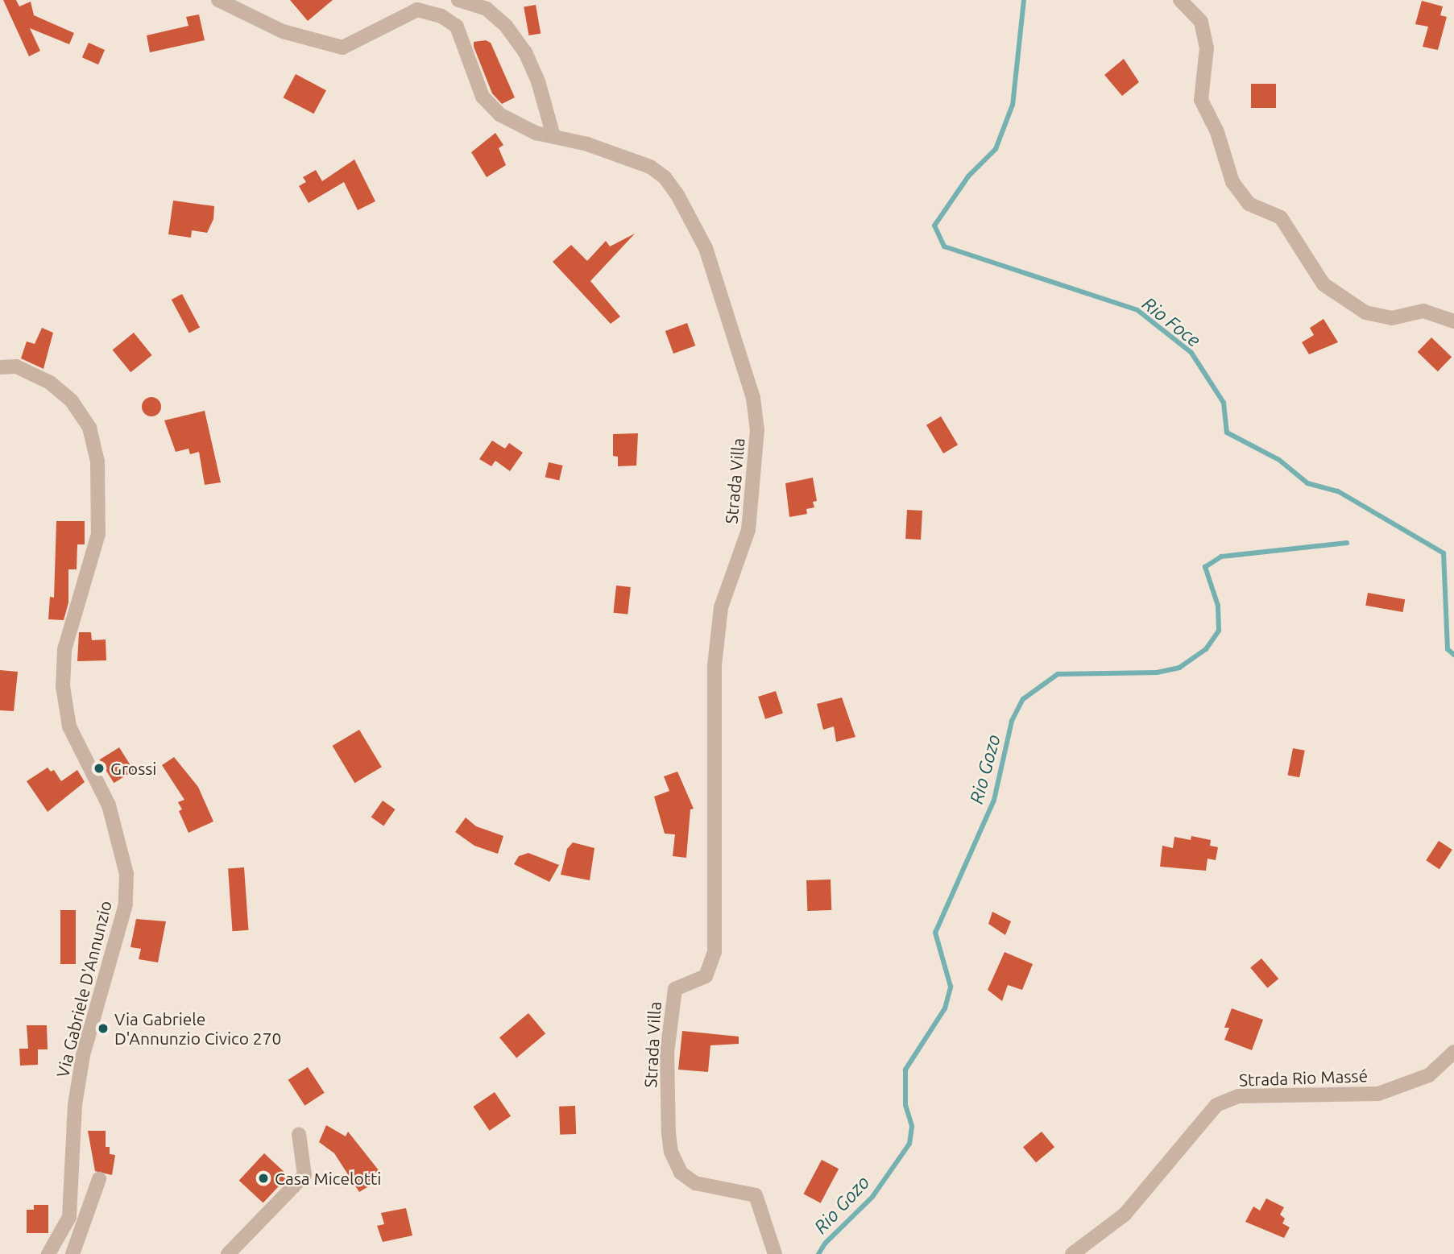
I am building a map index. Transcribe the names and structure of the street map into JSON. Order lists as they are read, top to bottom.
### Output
{
  "streets": {
    "street": ["Strada Villa", "Via Gabriele D'Annunzio", "Strada Rio Massé"]
  },
  "water": ["Rio Foce", "Rio Gozo"],
  "places": ["Grossi", "Via Gabriele D'Annunzio Civico 270", "Casa Micelotti"]
}
